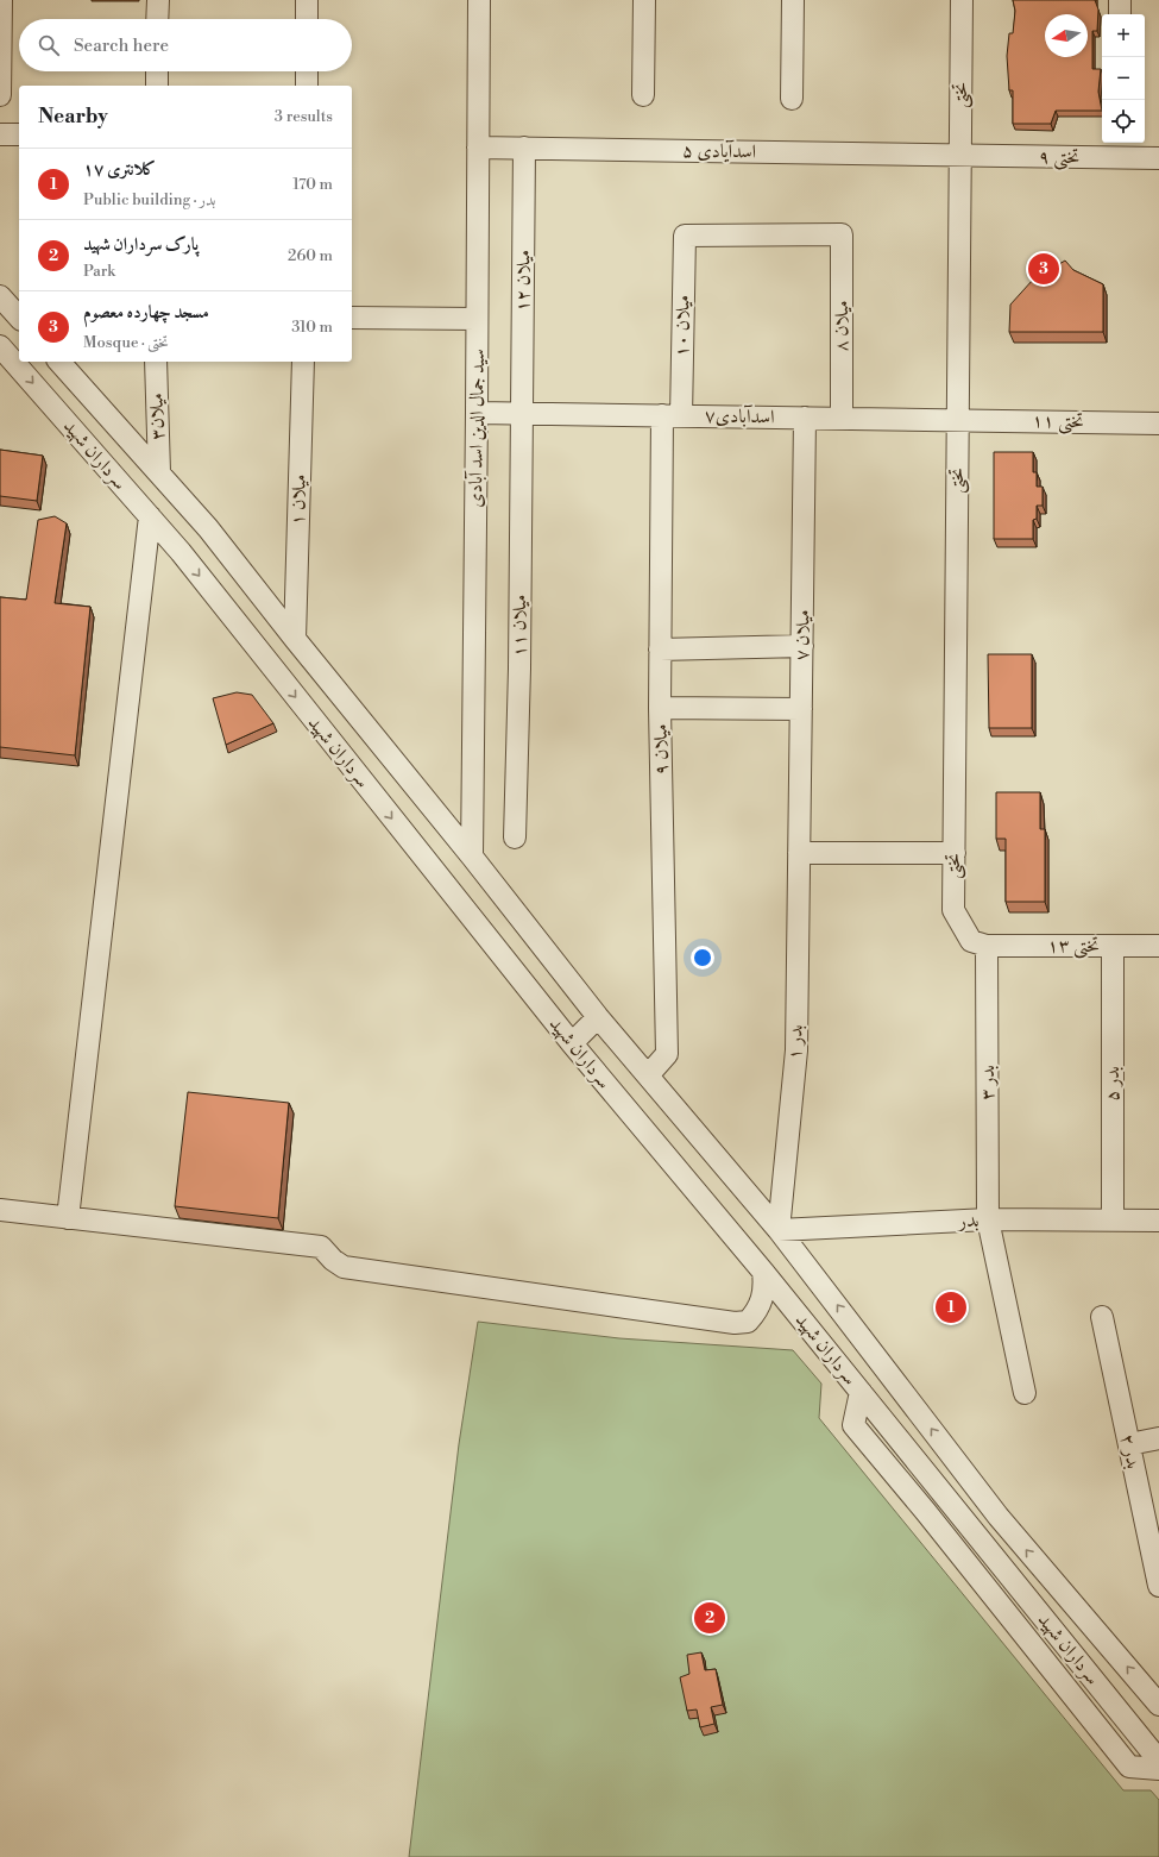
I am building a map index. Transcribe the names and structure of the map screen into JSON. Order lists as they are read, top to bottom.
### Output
{
  "streets": {
    "street": [
      "تختی",
      "اسدآیادی ۵",
      "تختی ۹",
      "میلان ۱۲",
      "میلان ۱۰",
      "میلان ۸",
      "میلان۳",
      "اسدآبادی۷",
      "تختی ۱۱",
      "سید جمال الدین اسد آبادی",
      "سرداران شهید",
      "میلان ۱",
      "میلان ۱۱",
      "میلان ۷",
      "میلان ۹",
      "تختی ۱۳",
      "بدر ۱",
      "بدر ۳",
      "بدر ۵",
      "بدر",
      "بدر ۲"
    ]
  },
  "crossings": [
    ["تختی", "اسدآیادی ۵"],
    ["تختی", "تختی ۹"],
    ["تختی", "اسدآبادی۷"],
    ["تختی", "تختی ۱۱"],
    ["تختی", "تختی ۱۳"],
    ["تختی", "بدر ۳"],
    ["اسدآیادی ۵", "تختی ۹"],
    ["اسدآیادی ۵", "میلان ۱۲"],
    ["اسدآیادی ۵", "سید جمال الدین اسد آبادی"],
    ["میلان ۱۲", "اسدآبادی۷"],
    ["میلان ۱۲", "میلان ۱۱"],
    ["میلان ۱۰", "میلان ۸"],
    ["میلان ۱۰", "اسدآبادی۷"],
    ["میلان ۱۰", "میلان ۹"],
    ["میلان ۸", "اسدآبادی۷"],
    ["میلان۳", "سرداران شهید"],
    ["اسدآبادی۷", "تختی ۱۱"],
    ["اسدآبادی۷", "میلان ۱۱"],
    ["اسدآبادی۷", "میلان ۷"],
    ["اسدآبادی۷", "میلان ۹"],
    ["سید جمال الدین اسد آبادی", "سرداران شهید"],
    ["سرداران شهید", "میلان ۱"],
    ["سرداران شهید", "میلان ۹"],
    ["سرداران شهید", "بدر ۱"],
    ["سرداران شهید", "بدر"],
    ["میلان ۷", "بدر ۱"],
    ["تختی ۱۳", "بدر ۳"],
    ["تختی ۱۳", "بدر ۵"],
    ["بدر ۱", "بدر"],
    ["بدر ۳", "بدر"],
    ["بدر ۵", "بدر"]
  ],
  "north": "left",
  "page": {
    "map_buttons": ["+", "−"],
    "search": "Search here",
    "heading": ["Nearby", "3 results"],
    "list": [
      {
        "mark": "1",
        "name": "کلانتری ۱۷",
        "note": "Public building · بدر",
        "value": "170 m"
      },
      {
        "mark": "2",
        "name": "پارک سرداران شهید",
        "note": "Park",
        "value": "260 m"
      },
      {
        "mark": "3",
        "name": "مسجد چهارده معصوم",
        "note": "Mosque · تختی",
        "value": "310 m"
      }
    ],
    "pins": ["3", "1", "2"]
  }
}
